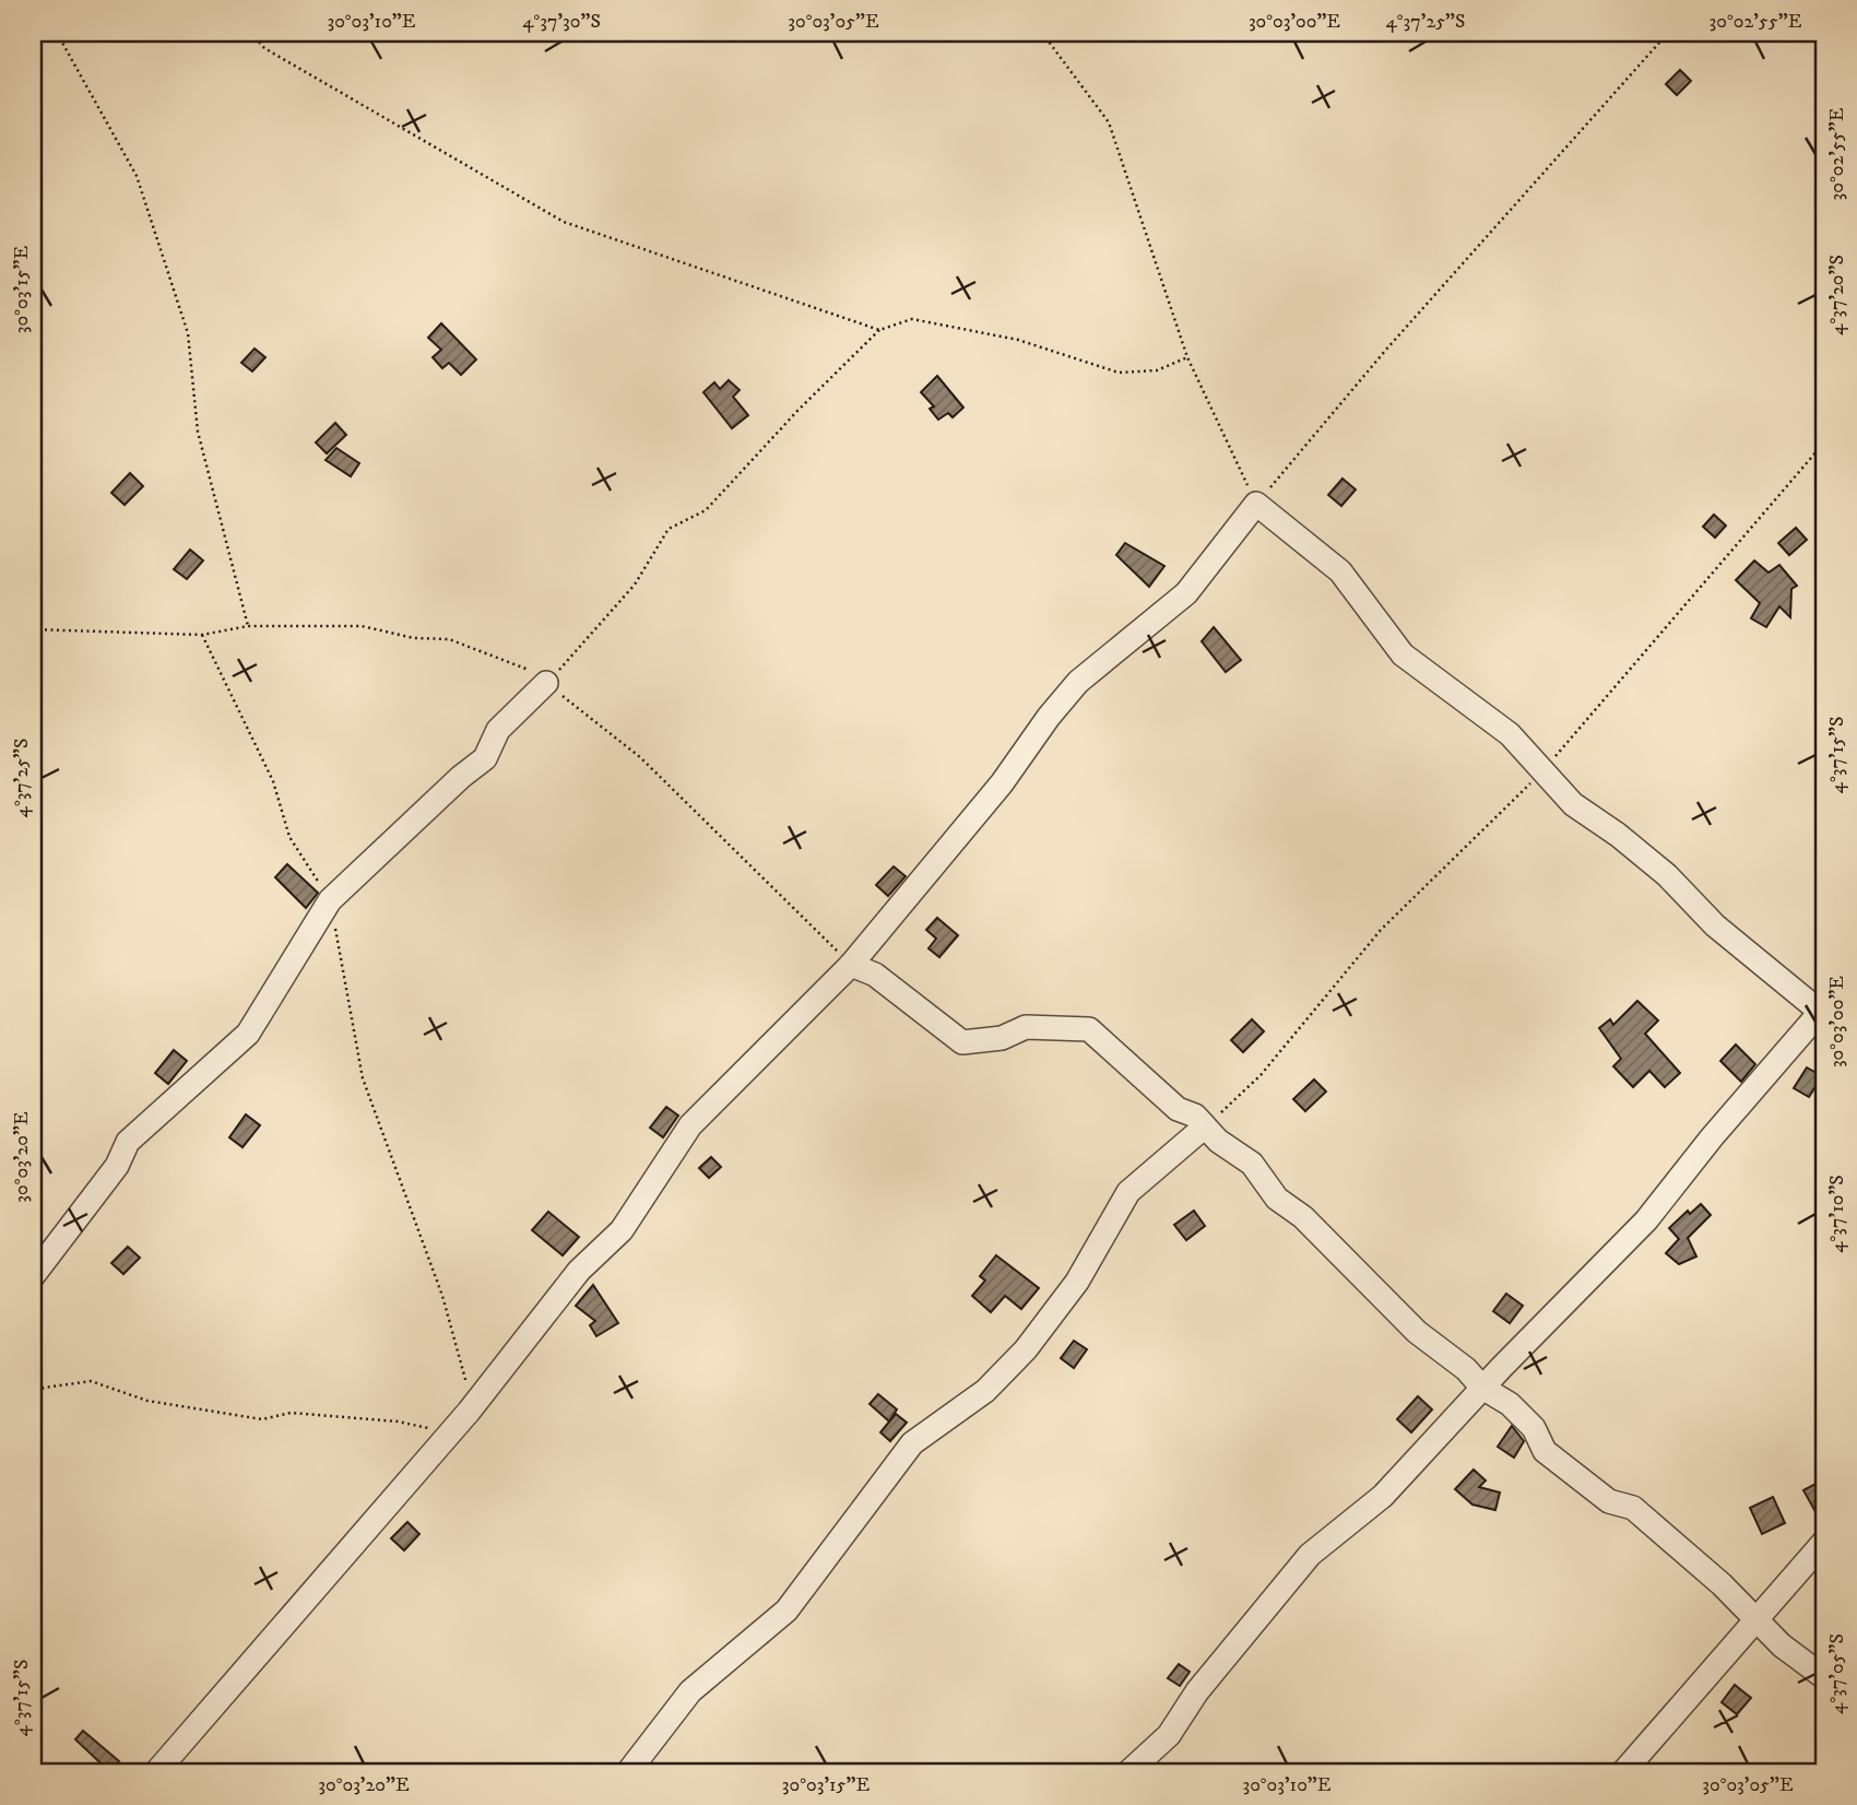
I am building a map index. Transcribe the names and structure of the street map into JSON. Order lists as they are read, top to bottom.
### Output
{
  "coordinates": [
    "30°03'10\"E",
    "4°37'30\"S",
    "30°03'05\"E",
    "30°03'00\"E",
    "4°37'25\"S",
    "30°02'55\"E",
    "30°03'15\"E",
    "4°37'20\"S",
    "4°37'15\"S",
    "30°03'20\"E",
    "4°37'10\"S",
    "4°37'05\"S"
  ]
}
